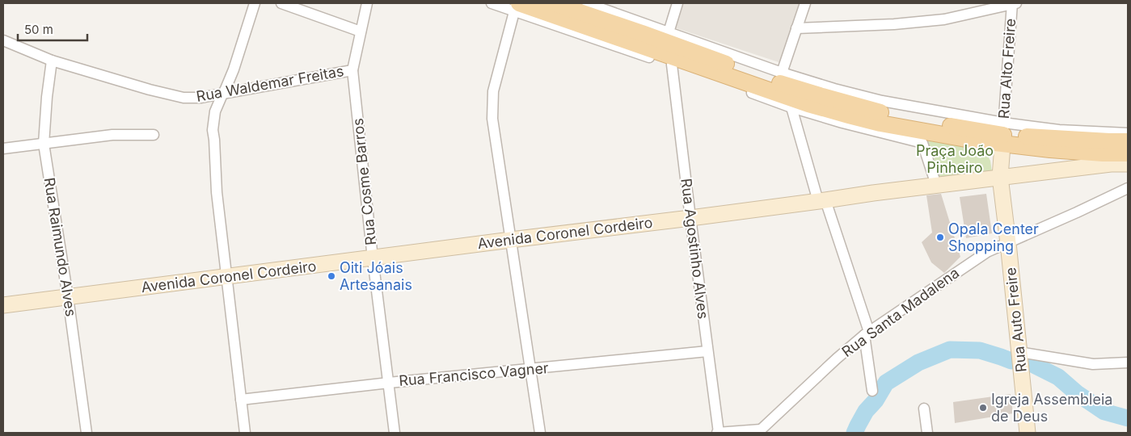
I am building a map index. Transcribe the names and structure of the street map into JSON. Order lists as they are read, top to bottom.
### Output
{
  "streets": {
    "street": [
      "Rua Alto Freire",
      "Rua Waldemar Freitas",
      "Rua Cosme Barros",
      "Avenida Coronel Cordeiro",
      "Rua Raimundo Alves",
      "Rua Agostinho Alves",
      "Rua Santa Madalena",
      "Rua Auto Freire",
      "Rua Francisco Vagner"
    ]
  },
  "crossings": [
    ["Rua Alto Freire", "Rua Auto Freire"],
    ["Rua Waldemar Freitas", "Rua Cosme Barros"],
    ["Rua Waldemar Freitas", "Rua Raimundo Alves"],
    ["Rua Cosme Barros", "Avenida Coronel Cordeiro"],
    ["Rua Cosme Barros", "Rua Francisco Vagner"],
    ["Avenida Coronel Cordeiro", "Rua Raimundo Alves"],
    ["Avenida Coronel Cordeiro", "Rua Agostinho Alves"],
    ["Avenida Coronel Cordeiro", "Rua Auto Freire"],
    ["Rua Agostinho Alves", "Rua Francisco Vagner"],
    ["Rua Santa Madalena", "Rua Auto Freire"]
  ],
  "parks": ["Praça João Pinheiro"],
  "places": ["Opala Center Shopping", "Oiti Jóais Artesanais", "Igreja Assembleia de Deus"],
  "scale_bar": "50 m"
}
